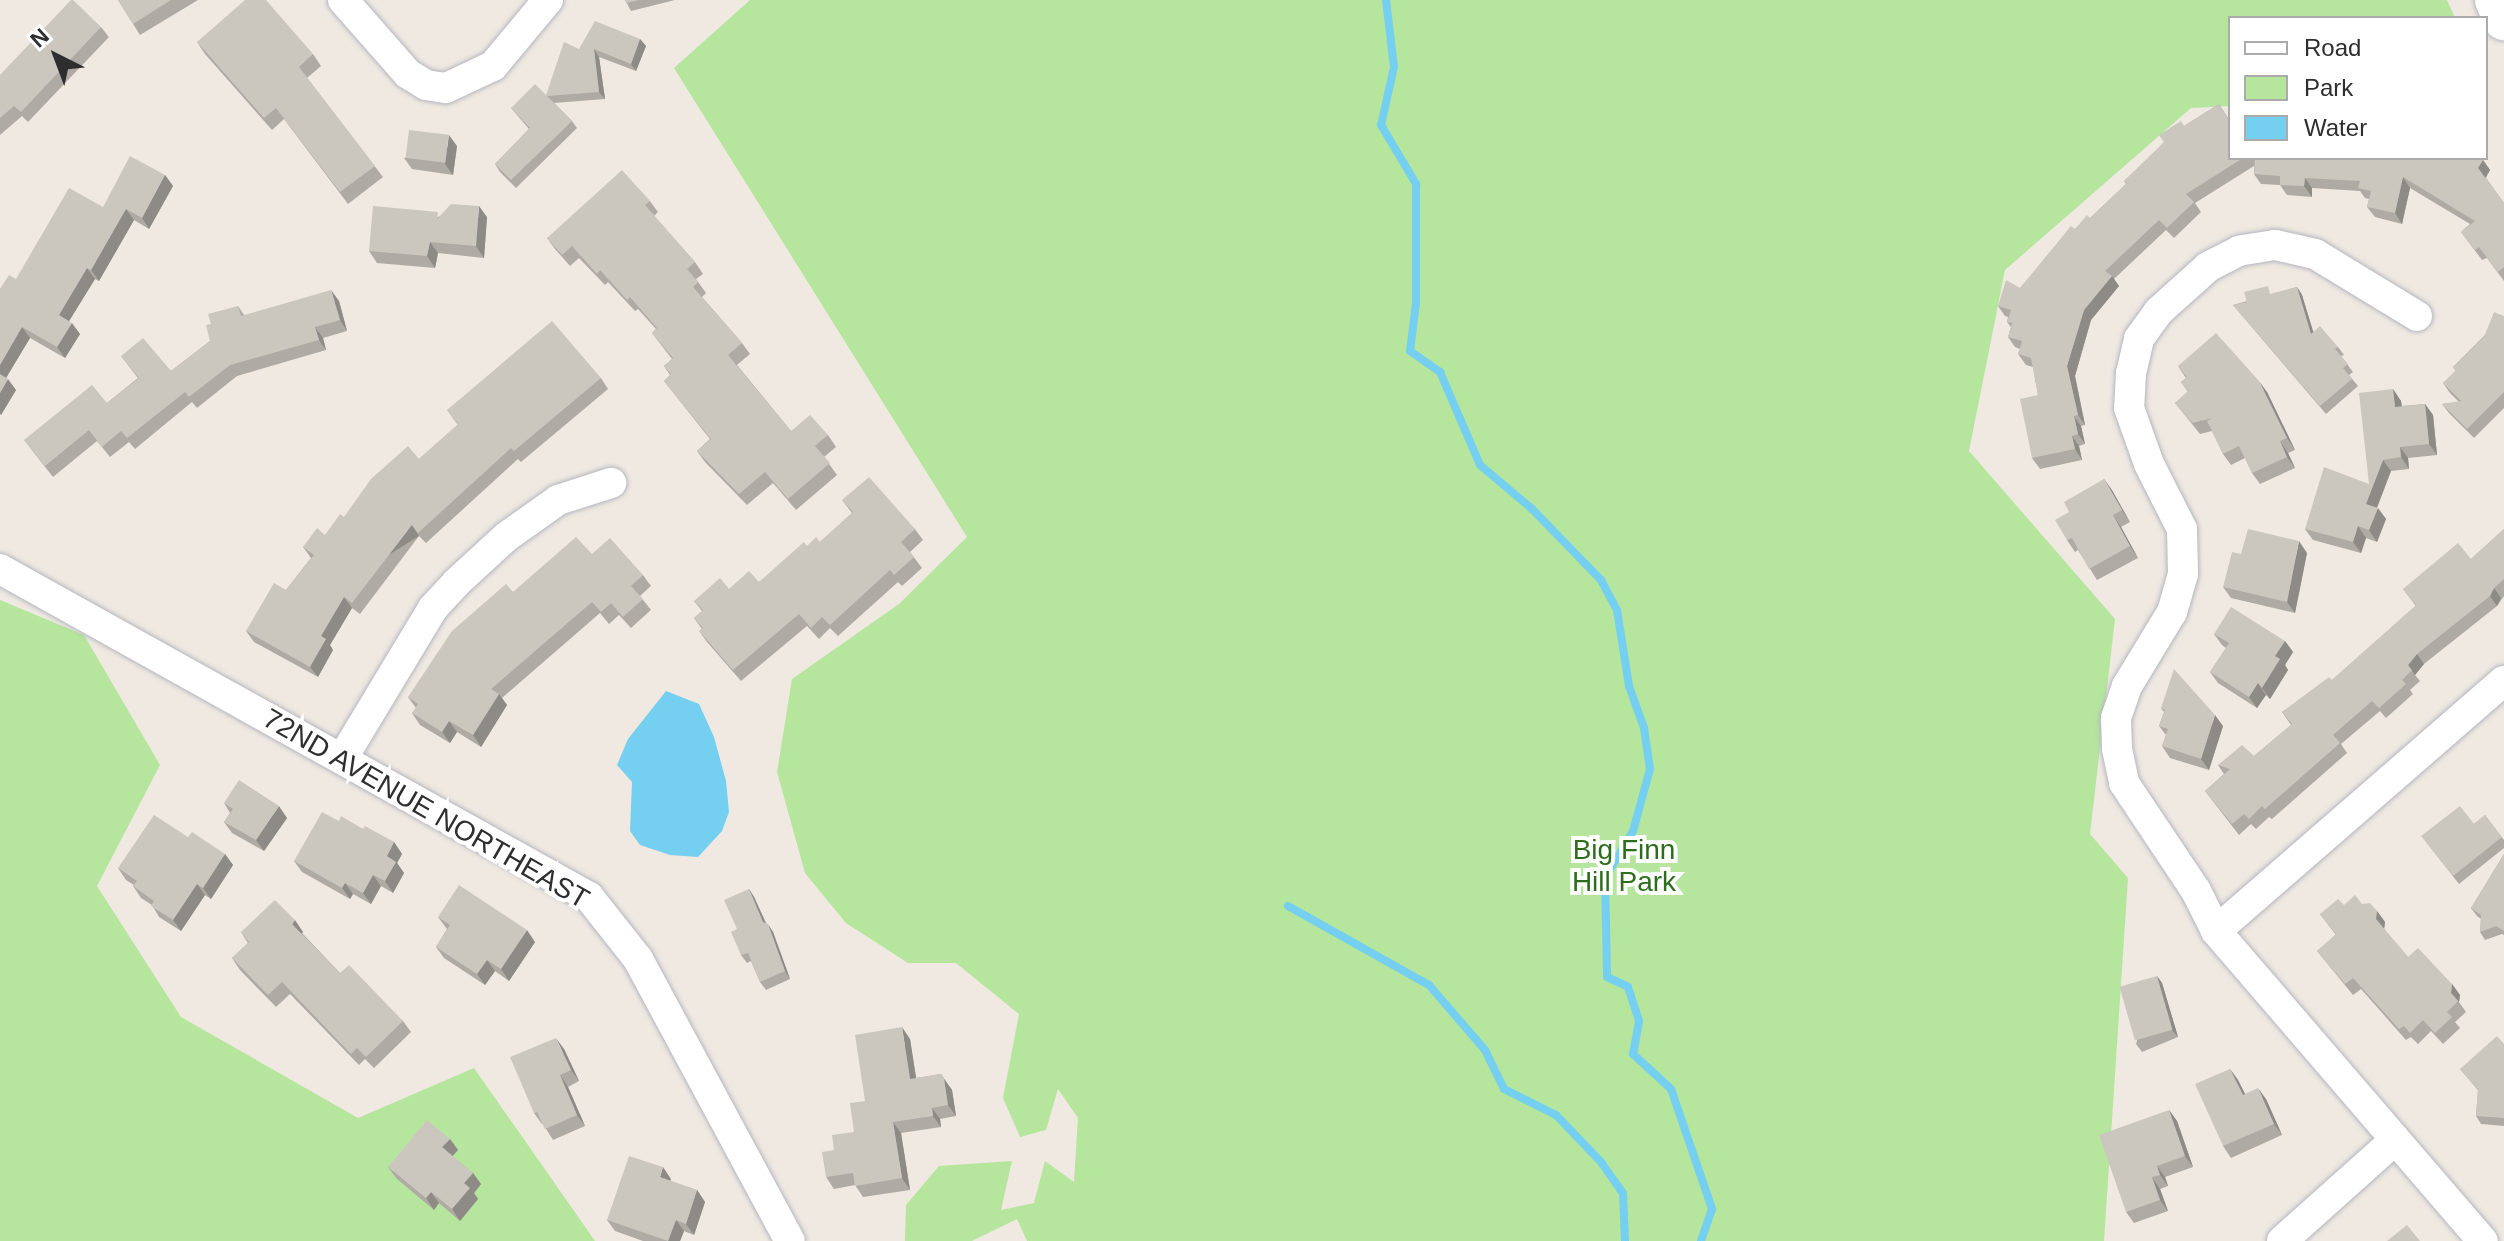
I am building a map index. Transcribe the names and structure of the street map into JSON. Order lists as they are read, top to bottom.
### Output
{
  "streets": {
    "street": ["72ND AVENUE NORTHEAST"]
  },
  "parks": ["Big Finn Hill Park"],
  "legend": ["Road", "Park", "Water"],
  "north": "top left"
}
